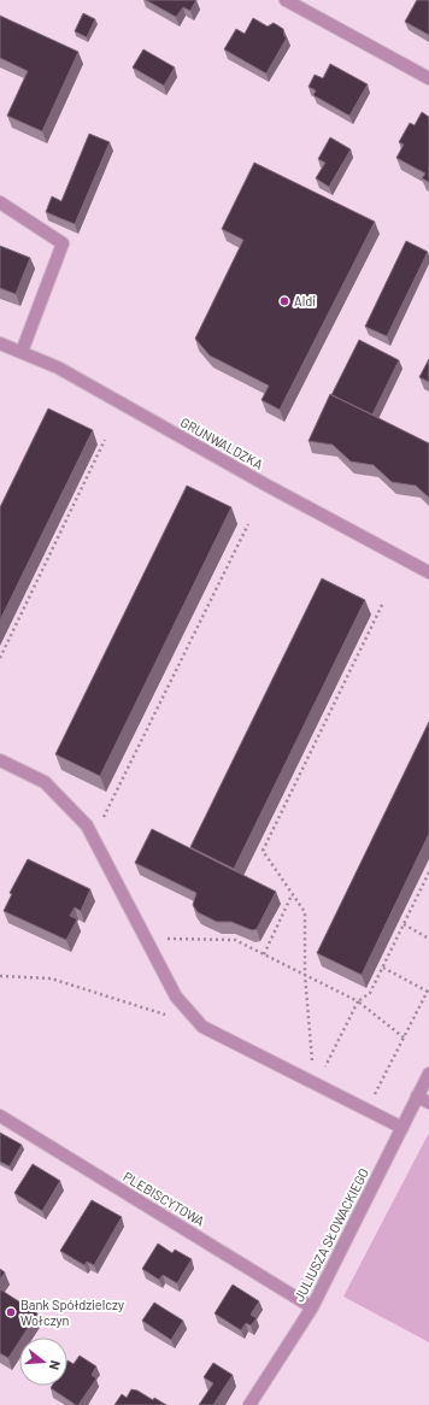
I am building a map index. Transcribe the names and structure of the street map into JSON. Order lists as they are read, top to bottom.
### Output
{
  "streets": {
    "street": ["GRUNWALDZKA", "PLEBISCYTOWA", "JULIUSZA SŁOWACKIEGO"]
  },
  "crossings": [
    ["PLEBISCYTOWA", "JULIUSZA SŁOWACKIEGO"]
  ],
  "places": ["Aldi", "Bank Spółdzielczy Wołczyn"],
  "north": "right"
}
